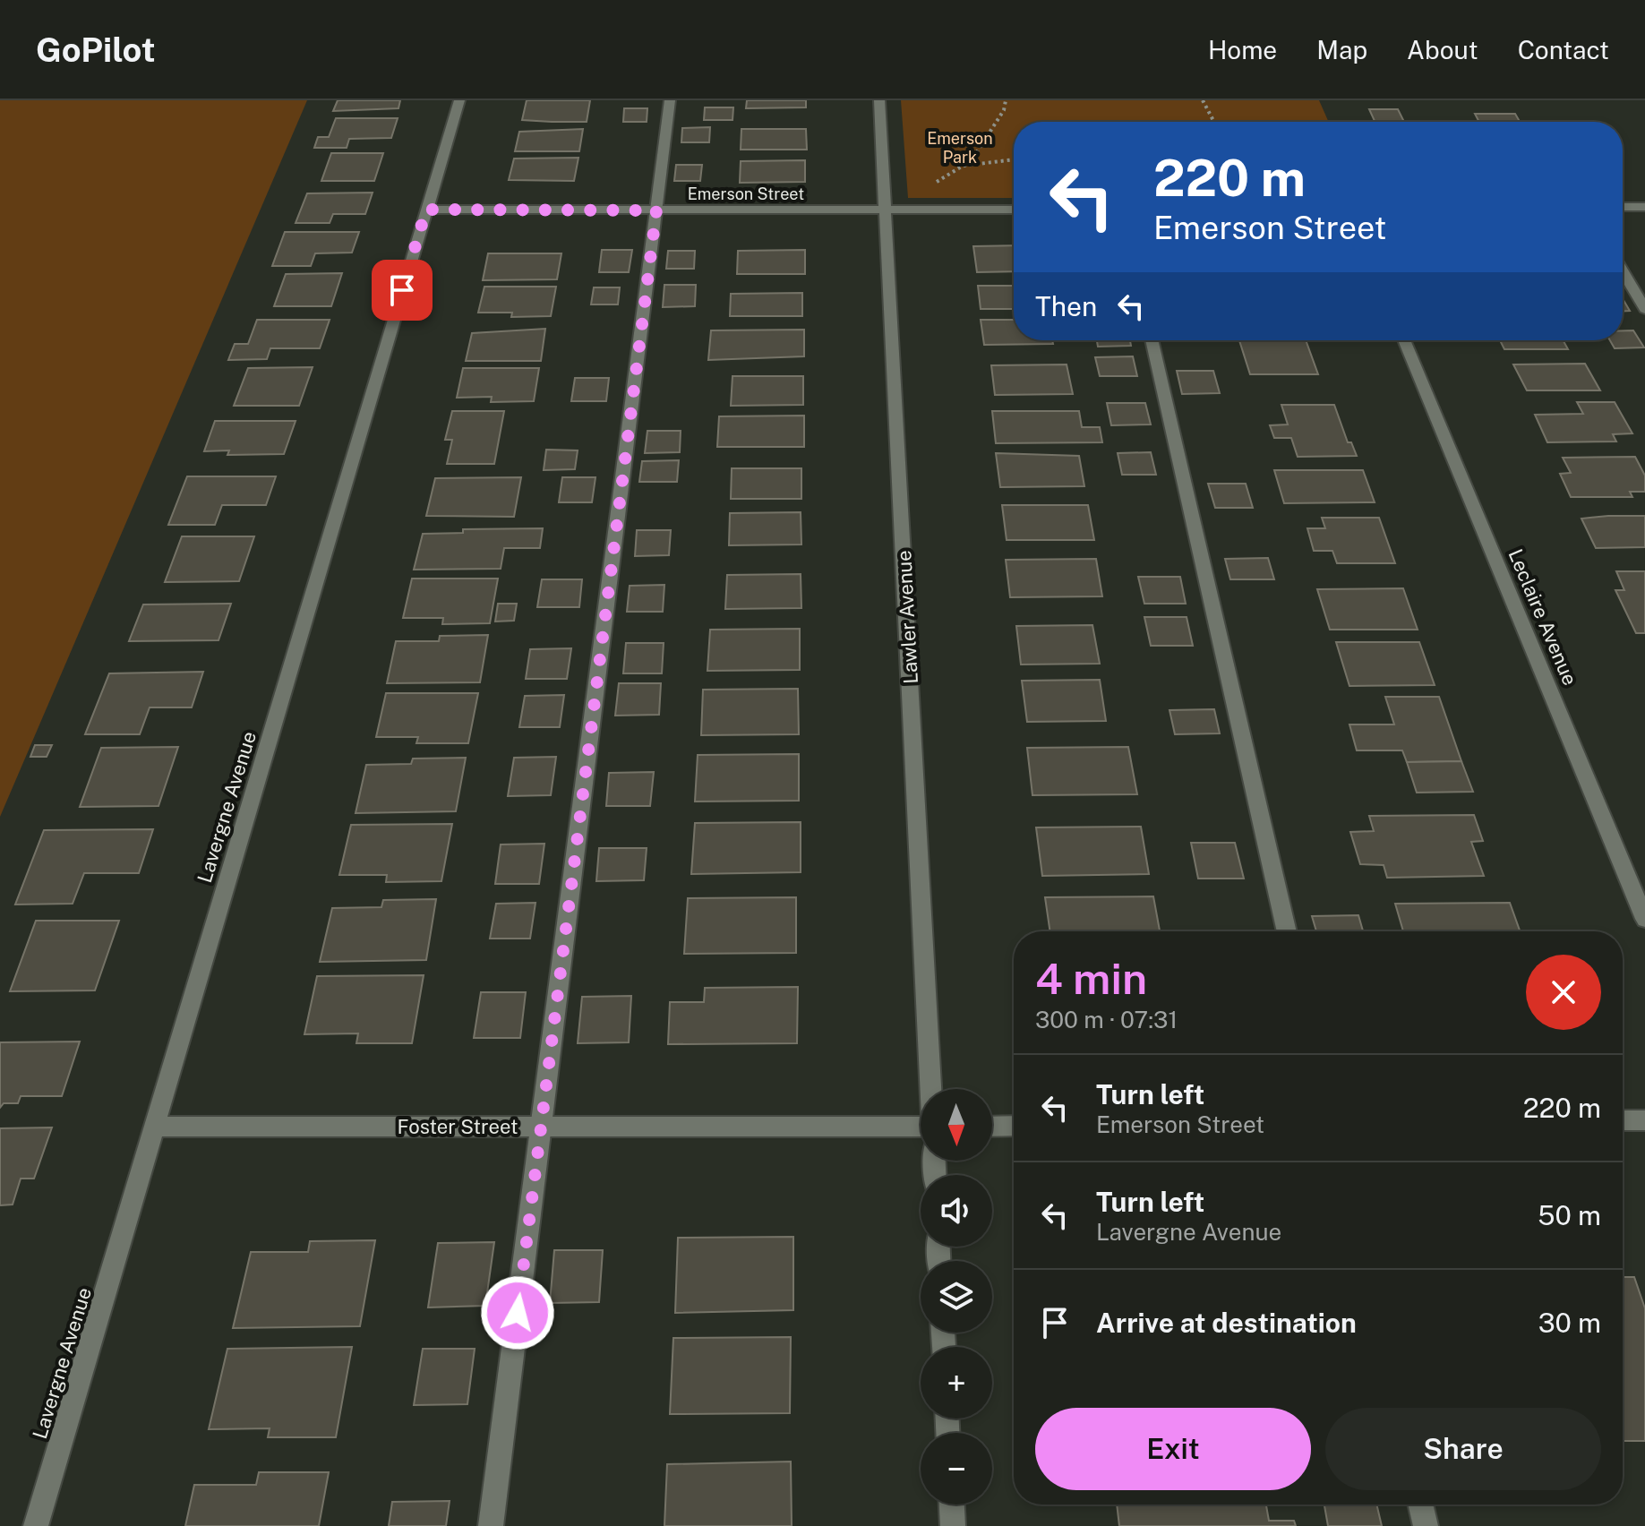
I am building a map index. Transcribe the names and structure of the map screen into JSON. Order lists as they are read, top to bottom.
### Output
{
  "streets": {
    "street": [
      "Emerson Street",
      "Lawler Avenue",
      "Leclaire Avenue",
      "Lavergne Avenue",
      "Foster Street"
    ]
  },
  "crossings": [
    ["Emerson Street", "Lawler Avenue"],
    ["Emerson Street", "Lavergne Avenue"],
    ["Lavergne Avenue", "Foster Street"]
  ],
  "parks": ["Emerson Park"],
  "north": "bottom",
  "page": {
    "header": "GoPilot",
    "nav": [
      "Home",
      "Map",
      "About",
      "Contact"
    ],
    "turn": ["220 m", "Emerson Street"],
    "then": "Then",
    "heading": ["4 min", "300 m · 07:31"],
    "list": [
      {
        "name": "Turn left",
        "note": "Emerson Street",
        "value": "220 m"
      },
      {
        "name": "Turn left",
        "note": "Lavergne Avenue",
        "value": "50 m"
      },
      {
        "name": "Arrive at destination",
        "value": "30 m"
      }
    ],
    "map_buttons": ["+", "−"],
    "buttons": ["Exit", "Share"]
  }
}
